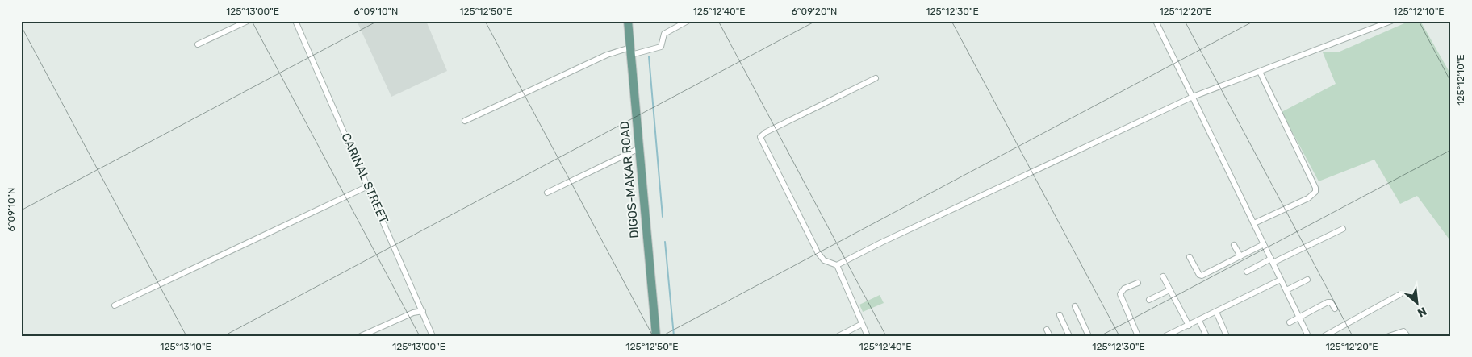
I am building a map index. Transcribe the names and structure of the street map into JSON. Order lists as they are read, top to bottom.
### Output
{
  "streets": {
    "main road": ["DIGOS-MAKAR ROAD"],
    "street": ["CARINAL STREET"]
  },
  "north": "bottom right",
  "coordinates": [
    "125°13'00\"E",
    "6°09'10\"N",
    "125°12'50\"E",
    "125°12'40\"E",
    "6°09'20\"N",
    "125°12'30\"E",
    "125°12'20\"E",
    "125°12'10\"E",
    "125°13'10\"E"
  ]
}
